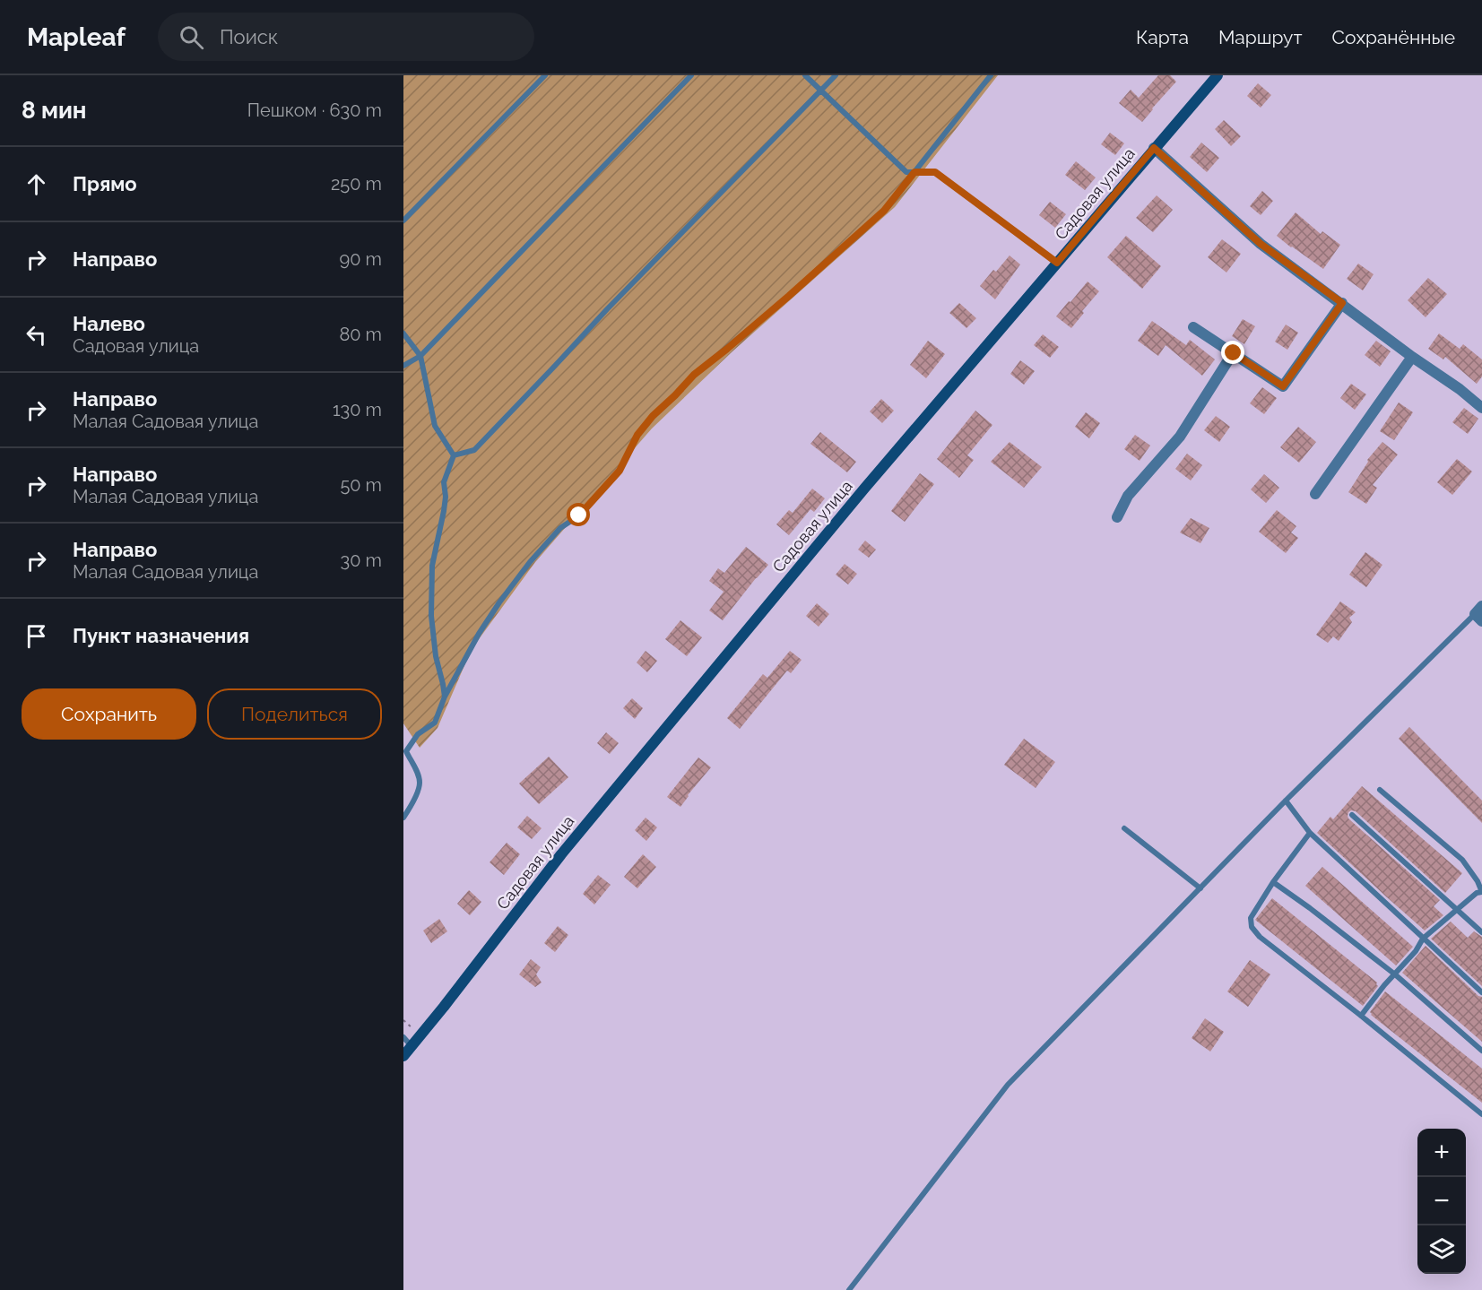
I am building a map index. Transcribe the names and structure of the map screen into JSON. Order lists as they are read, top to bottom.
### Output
{
  "streets": {
    "main road": ["Садовая улица"]
  },
  "page": {
    "header": "Mapleaf",
    "search": "Поиск",
    "nav": ["Карта", "Маршрут", "Сохранённые"],
    "heading": ["8 мин", "Пешком · 630 m"],
    "list": [
      ["Прямо", "250 m"],
      ["Направо", "90 m"],
      ["Налево", "Садовая улица", "80 m"],
      ["Направо", "Малая Садовая улица", "130 m"],
      ["Направо", "Малая Садовая улица", "50 m"],
      ["Направо", "Малая Садовая улица", "30 m"],
      "Пункт назначения"
    ],
    "buttons": ["Сохранить", "Поделиться"],
    "map_buttons": ["+", "−"]
  }
}
